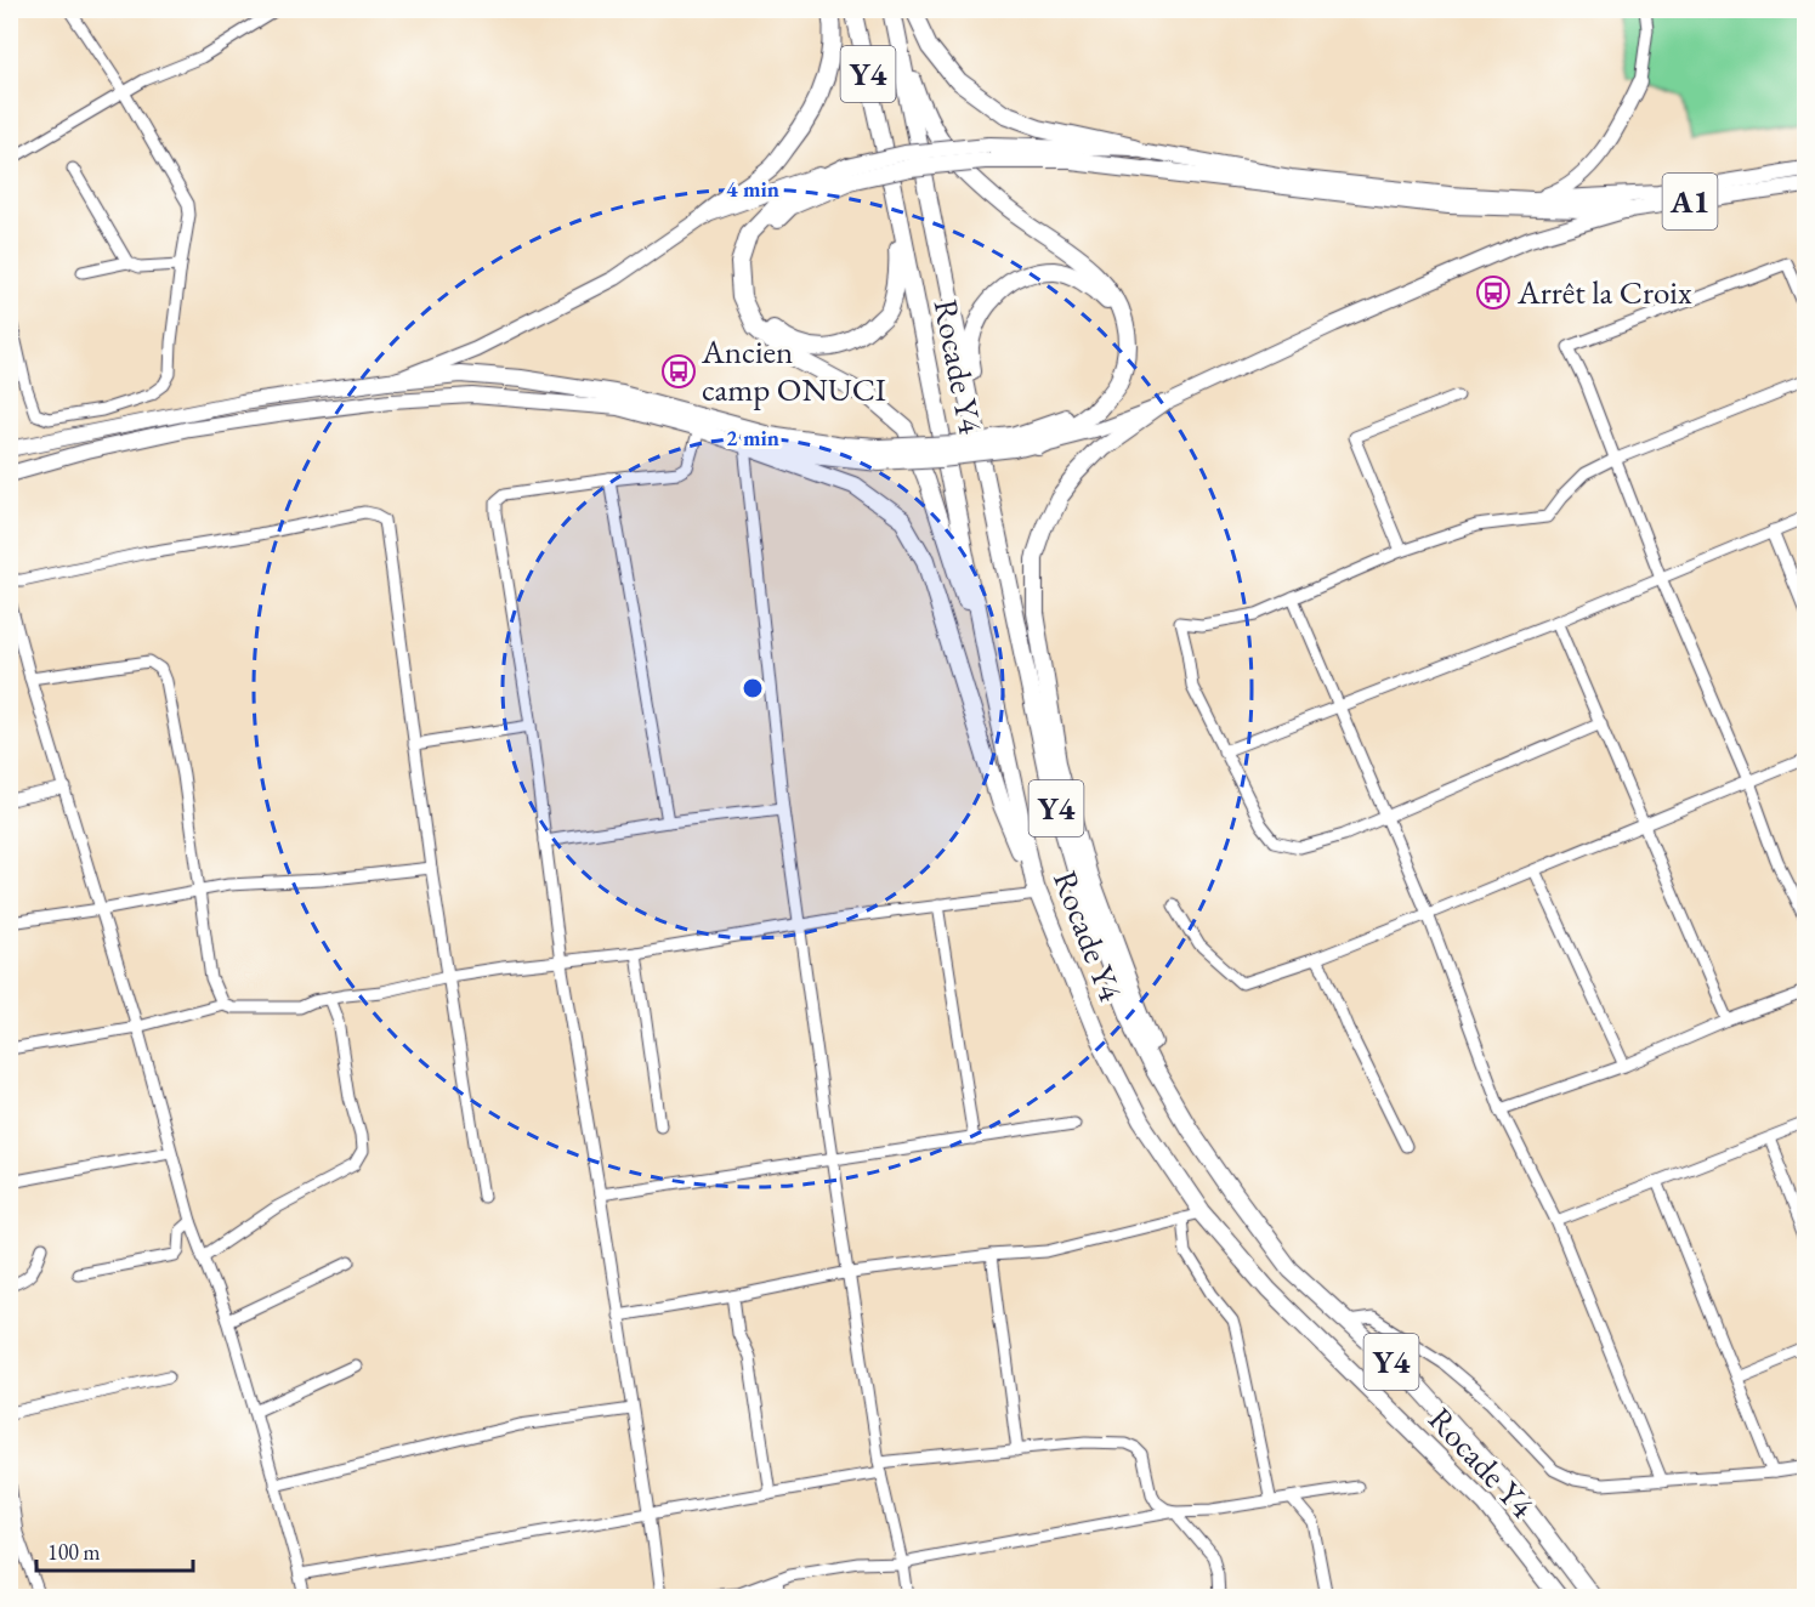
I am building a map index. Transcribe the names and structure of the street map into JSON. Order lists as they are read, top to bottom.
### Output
{
  "streets": {
    "highway": ["Y4", "Rocade Y4"],
    "main road": ["A1"]
  },
  "places": {
    "bus stop": ["Arrêt la Croix", "Ancien camp ONUCI"]
  },
  "scale_bar": "100 m",
  "rings": ["4 min", "2 min"]
}
